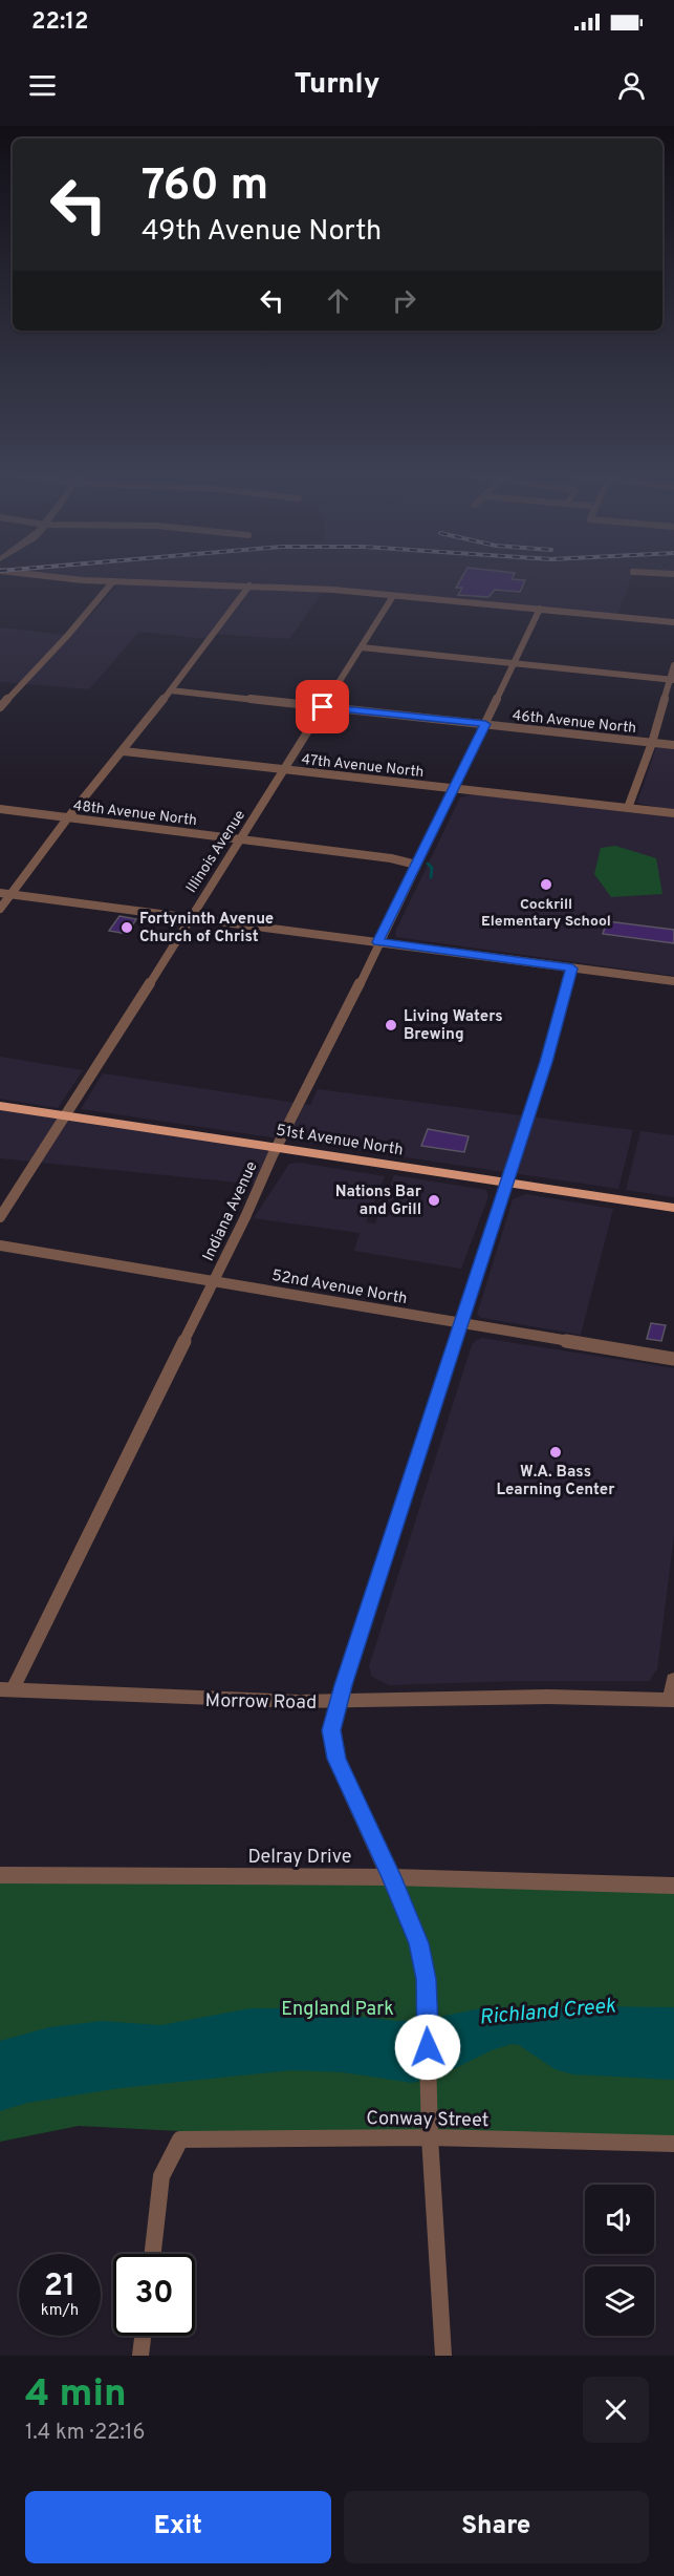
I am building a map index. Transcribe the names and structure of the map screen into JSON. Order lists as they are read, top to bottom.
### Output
{
  "streets": {
    "main road": ["51st Avenue North"],
    "street": [
      "46th Avenue North",
      "47th Avenue North",
      "48th Avenue North",
      "Illinois Avenue",
      "Indiana Avenue",
      "52nd Avenue North",
      "Morrow Road",
      "Delray Drive",
      "Conway Street"
    ]
  },
  "crossings": [
    ["46th Avenue North", "Illinois Avenue"],
    ["46th Avenue North", "Indiana Avenue"],
    ["47th Avenue North", "Illinois Avenue"],
    ["47th Avenue North", "Indiana Avenue"],
    ["48th Avenue North", "Illinois Avenue"],
    ["48th Avenue North", "Indiana Avenue"],
    ["Illinois Avenue", "51st Avenue North"],
    ["51st Avenue North", "Indiana Avenue"],
    ["Indiana Avenue", "52nd Avenue North"],
    ["Indiana Avenue", "Morrow Road"]
  ],
  "water": ["Richland Creek"],
  "parks": ["England Park"],
  "places": [
    "Cockrill Elementary School",
    "Fortyninth Avenue Church of Christ",
    "Living Waters Brewing",
    "Nations Bar and Grill",
    "W.A. Bass Learning Center"
  ],
  "page": {
    "status": "22:12",
    "header": "Turnly",
    "turn": ["760 m", "49th Avenue North"],
    "speed": "21 km/h",
    "limit": "30",
    "heading": ["4 min", "1.4 km · 22:16"],
    "buttons": ["Exit", "Share"]
  }
}
